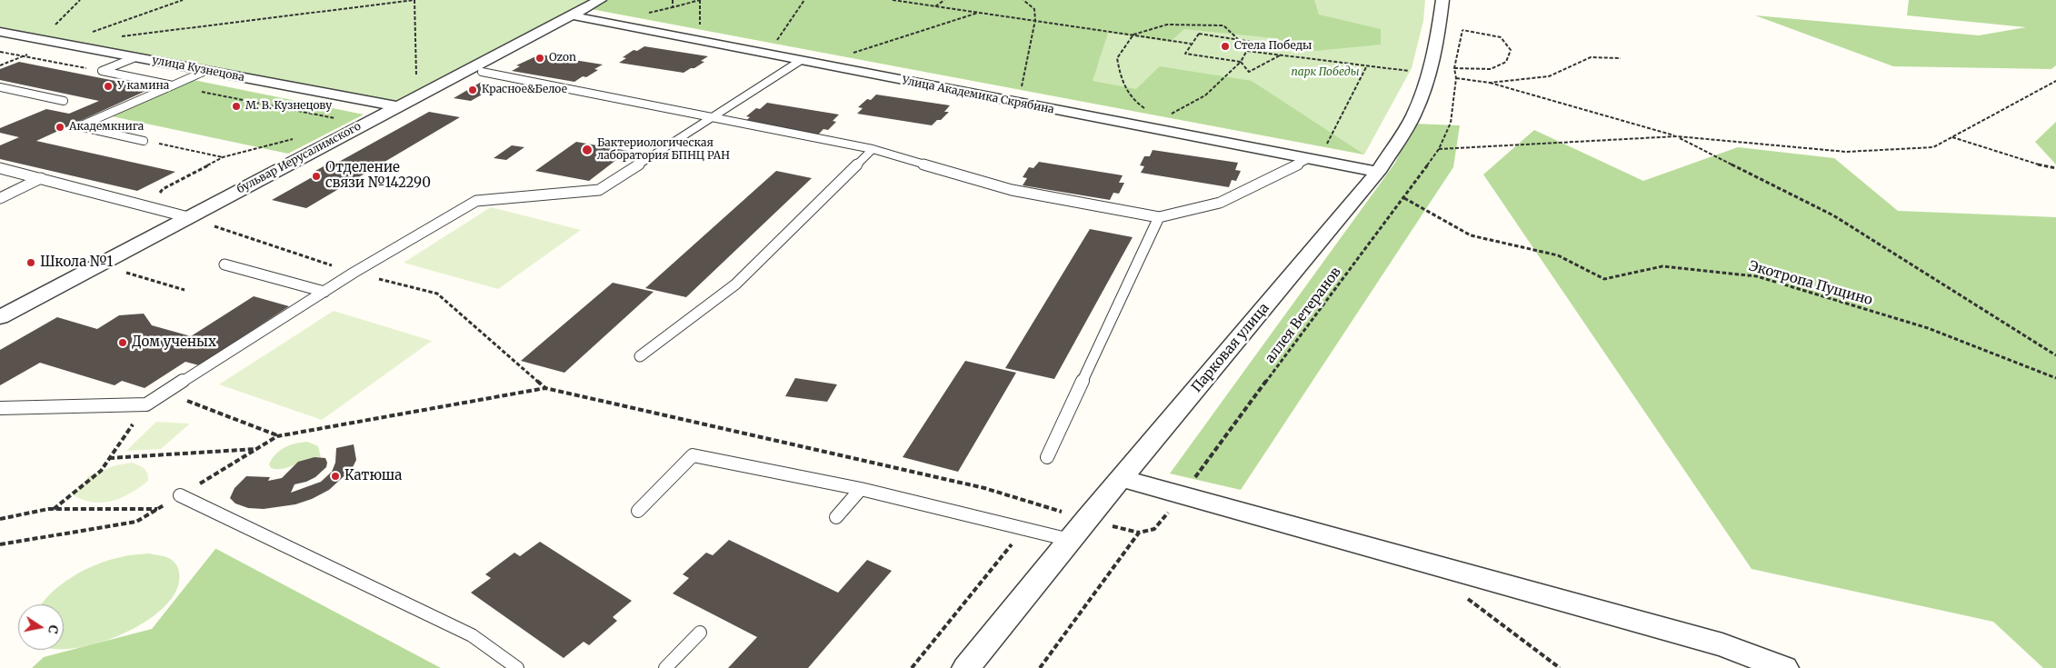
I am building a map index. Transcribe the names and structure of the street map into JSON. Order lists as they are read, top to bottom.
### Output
{
  "streets": {
    "street": [
      "улица Кузнецова",
      "Улица Академика Скрябина",
      "бульвар Иерусалимского",
      "Парковая улица"
    ],
    "path": ["Экотропа Пущино", "аллея Ветеранов"]
  },
  "crossings": [
    ["улица Кузнецова", "бульвар Иерусалимского"],
    ["Улица Академика Скрябина", "Парковая улица"],
    ["Экотропа Пущино", "аллея Ветеранов"]
  ],
  "parks": ["парк Победы"],
  "places": [
    "Стела Победы",
    "Ozon",
    "У камина",
    "Красное&Белое",
    "М. В. Кузнецову",
    "Академкнига",
    "Бактериологическая лаборатория БПНЦ РАН",
    "Отделение связи №142290",
    "Школа №1",
    "Дом ученых",
    "Катюша"
  ],
  "north": "right"
}
